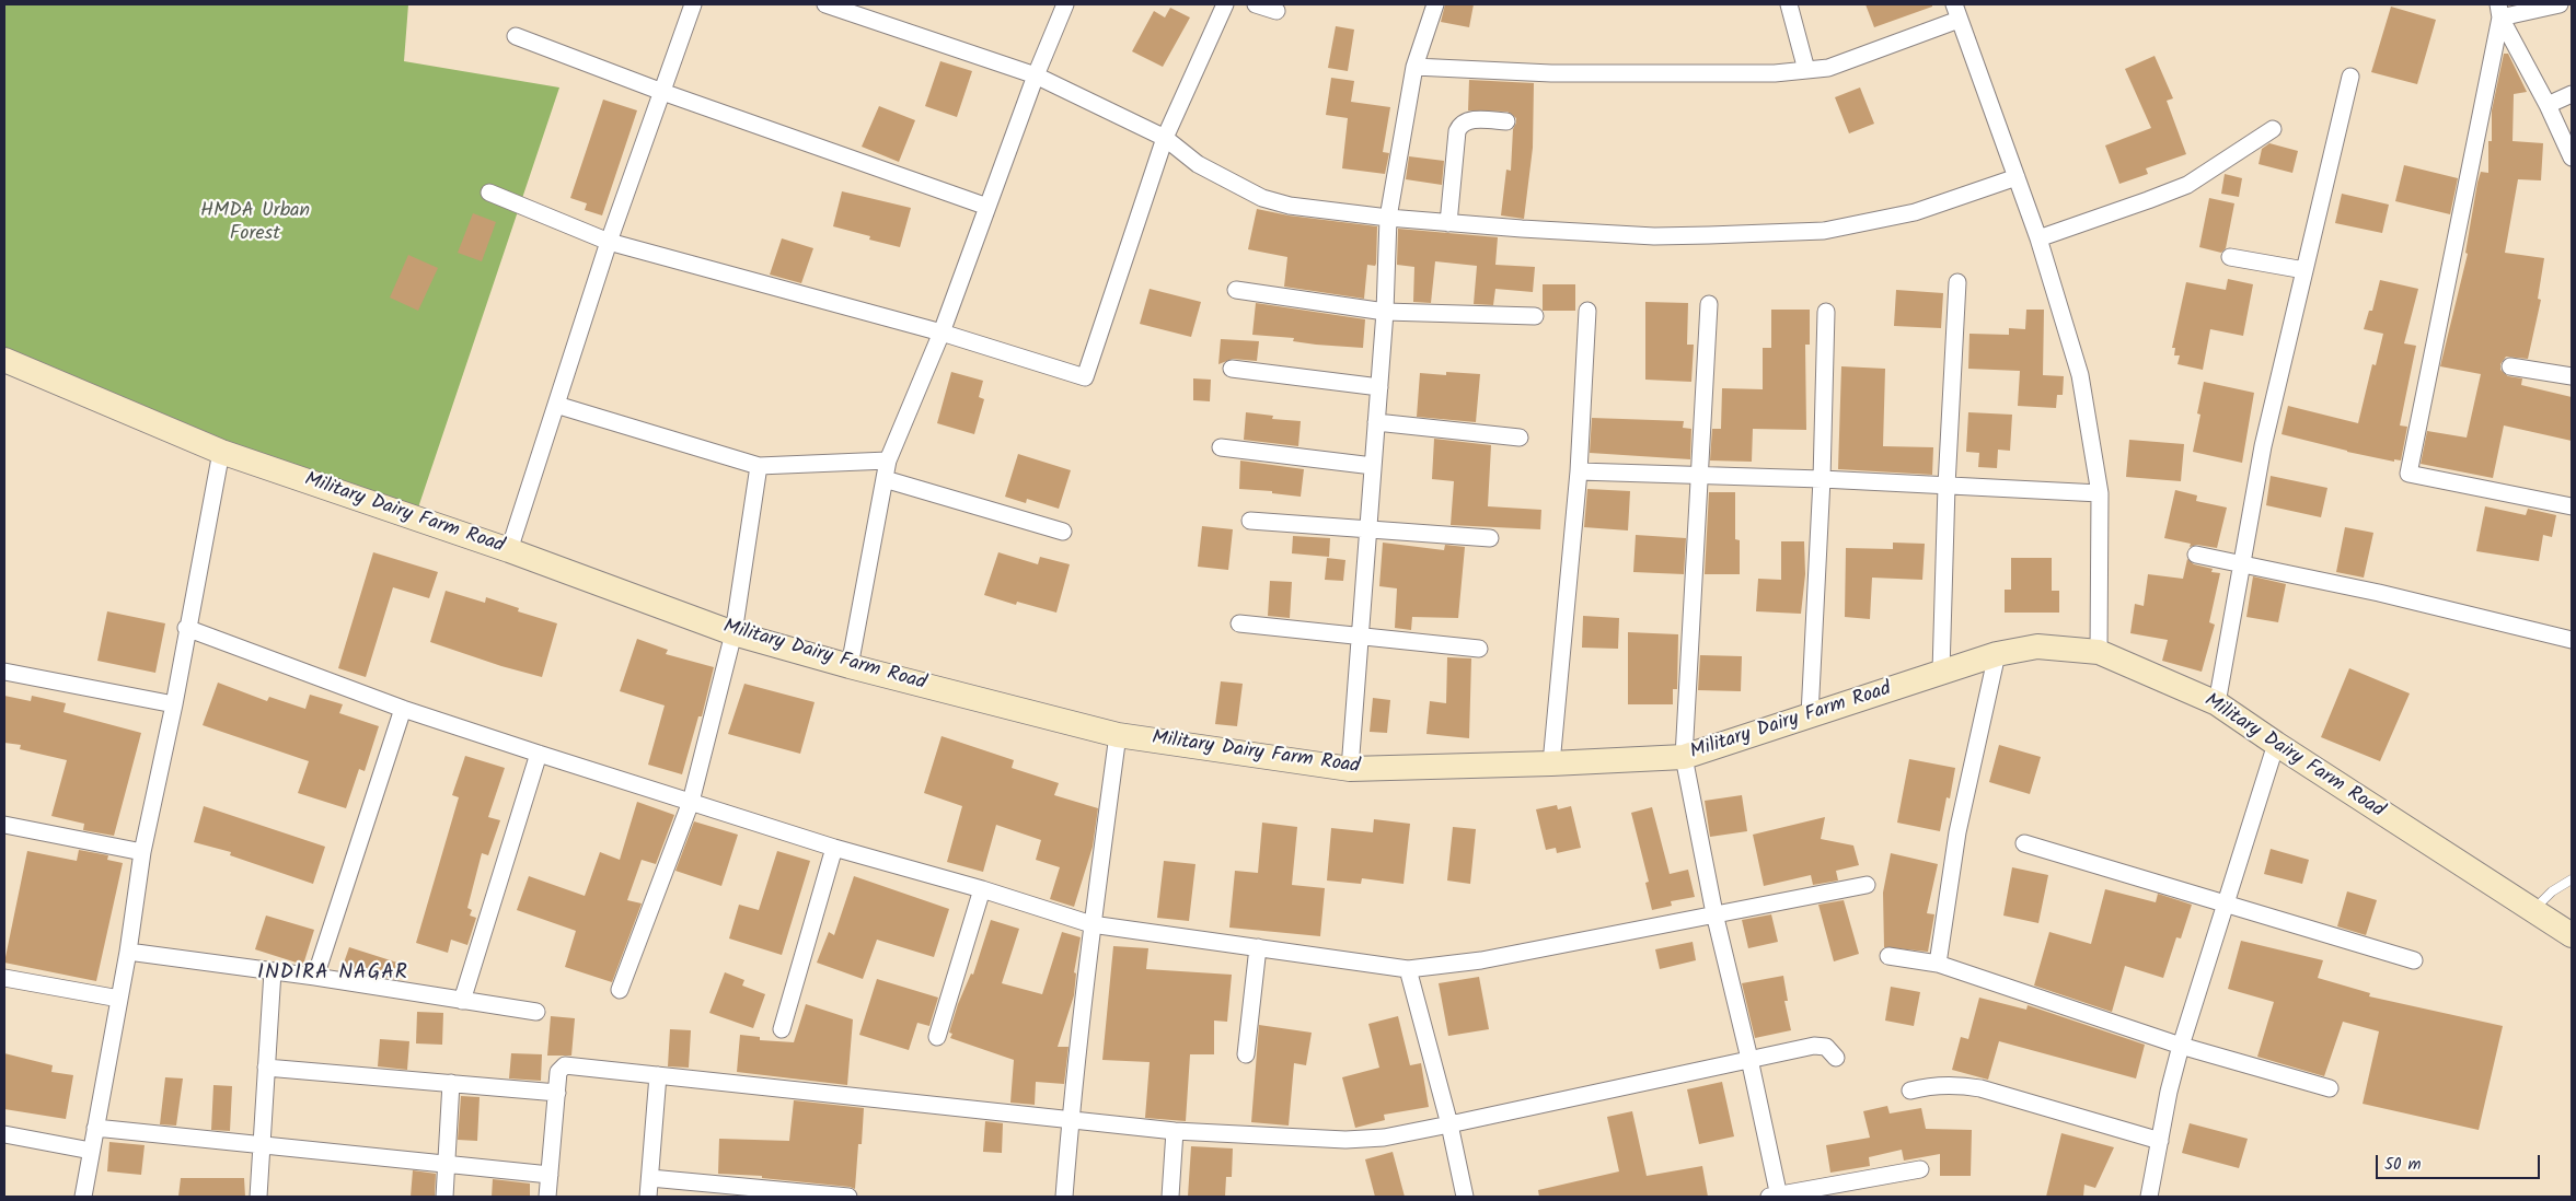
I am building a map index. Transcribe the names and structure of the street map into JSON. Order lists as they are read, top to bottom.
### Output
{
  "streets": {
    "main road": ["Military Dairy Farm Road"]
  },
  "districts": ["INDIRA NAGAR"],
  "parks": ["HMDA Urban Forest"],
  "scale_bar": "50 m"
}
